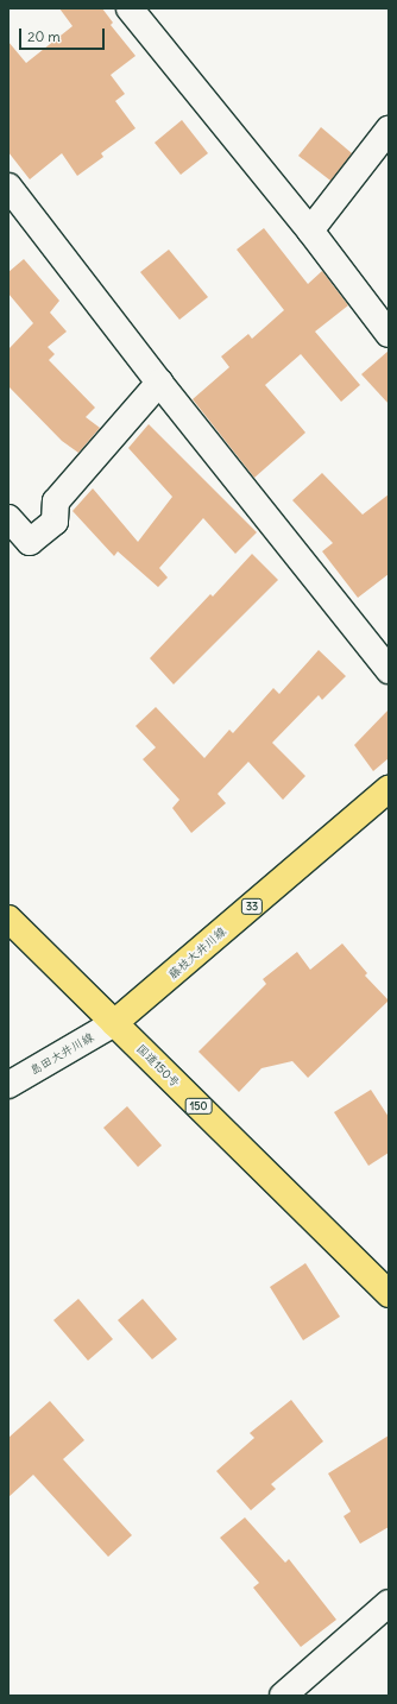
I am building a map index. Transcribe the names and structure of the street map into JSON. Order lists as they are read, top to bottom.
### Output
{
  "streets": {
    "main road": [
      "33",
      "藤枝大井川線",
      "国道150号",
      "150"
    ],
    "street": ["島田大井川線"]
  },
  "crossings": [
    ["藤枝大井川線", "島田大井川線"],
    ["藤枝大井川線", "国道150号"],
    ["島田大井川線", "国道150号"]
  ],
  "scale_bar": "20 m"
}
